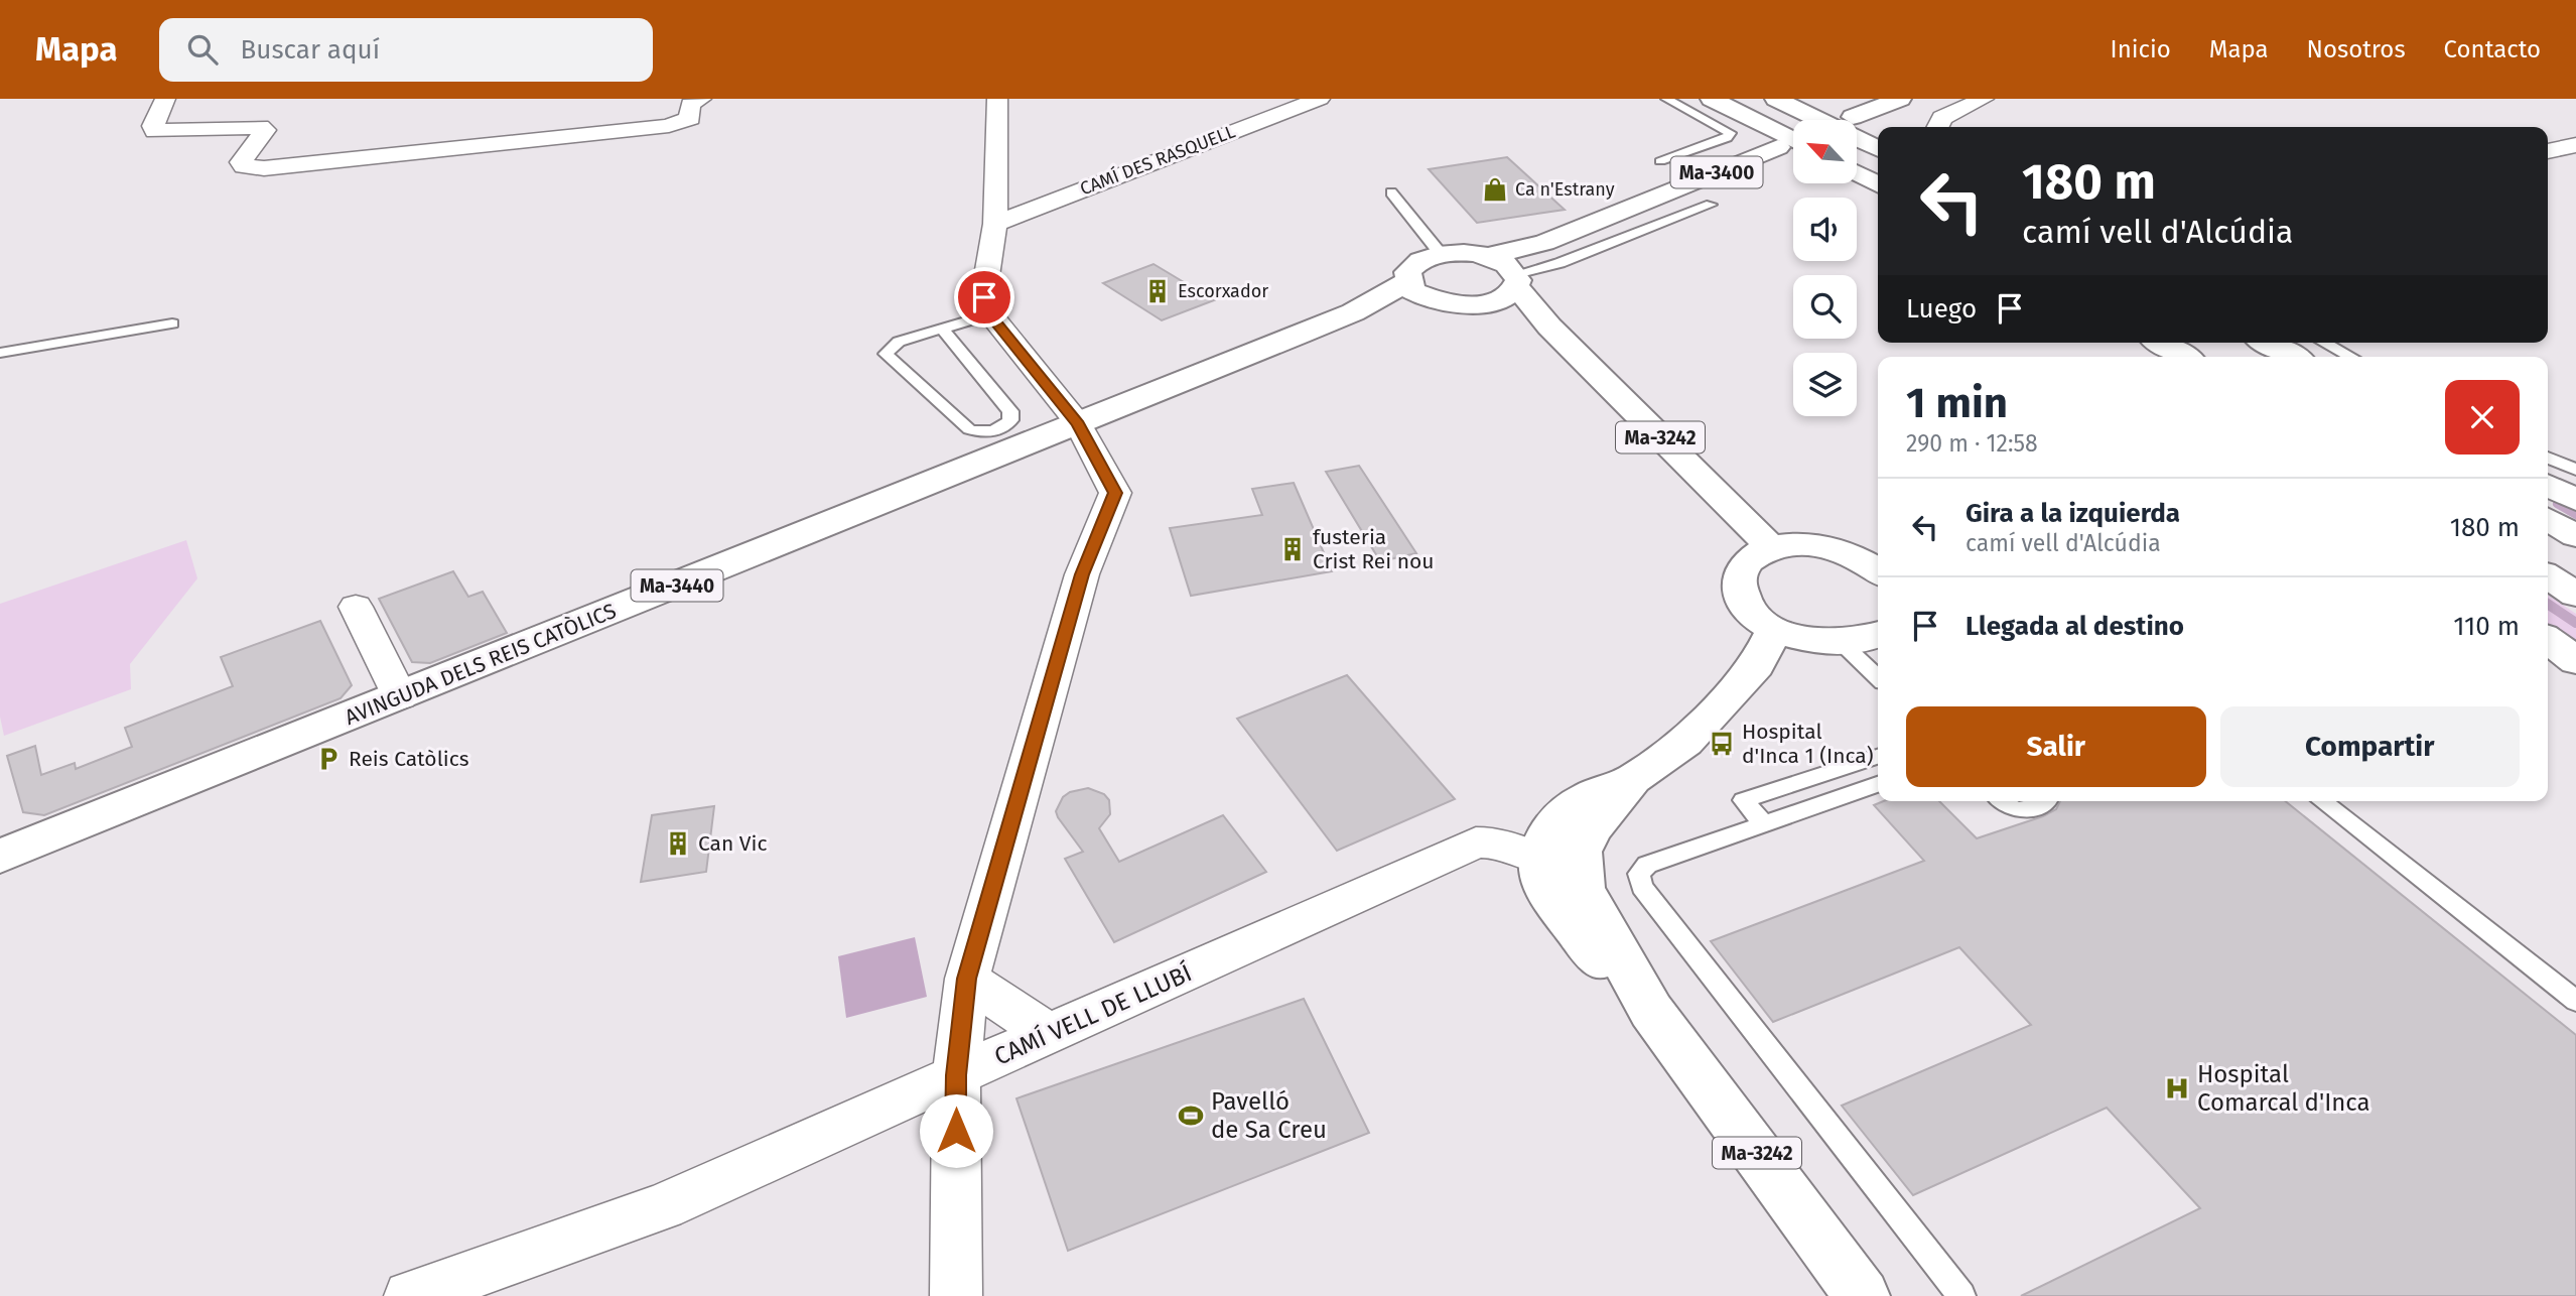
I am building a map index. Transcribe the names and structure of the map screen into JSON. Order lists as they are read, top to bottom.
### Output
{
  "streets": {
    "main road": [
      "Ma-3400",
      "Ma-3242",
      "Ma-3440",
      "AVINGUDA DELS REIS CATÒLICS"
    ],
    "street": ["CAMÍ DES RASQUELL", "CAMÍ VELL DE LLUBÍ"]
  },
  "crossings": [
    ["Ma-3400", "Ma-3242"],
    ["Ma-3400", "AVINGUDA DELS REIS CATÒLICS"],
    ["Ma-3242", "CAMÍ VELL DE LLUBÍ"]
  ],
  "places": {
    "shop": ["Ca n'Estrany"],
    "building": ["Escorxador", "fusteria Crist Rei nou", "Can Vic"],
    "bus stop": ["Hospital d'Inca 1 (Inca)"],
    "parking": ["Reis Catòlics"],
    "hospital": ["Hospital Comarcal d'Inca"],
    "sports": ["Pavelló de Sa Creu"]
  },
  "north": "top left",
  "page": {
    "header": "Mapa",
    "search": "Buscar aquí",
    "nav": [
      "Inicio",
      "Mapa",
      "Nosotros",
      "Contacto"
    ],
    "turn": ["180 m", "camí vell d'Alcúdia"],
    "then": "Luego",
    "heading": ["1 min", "290 m · 12:58"],
    "list": [
      {
        "name": "Gira a la izquierda",
        "note": "camí vell d'Alcúdia",
        "value": "180 m"
      },
      {
        "name": "Llegada al destino",
        "value": "110 m"
      }
    ],
    "buttons": ["Salir", "Compartir"]
  }
}
